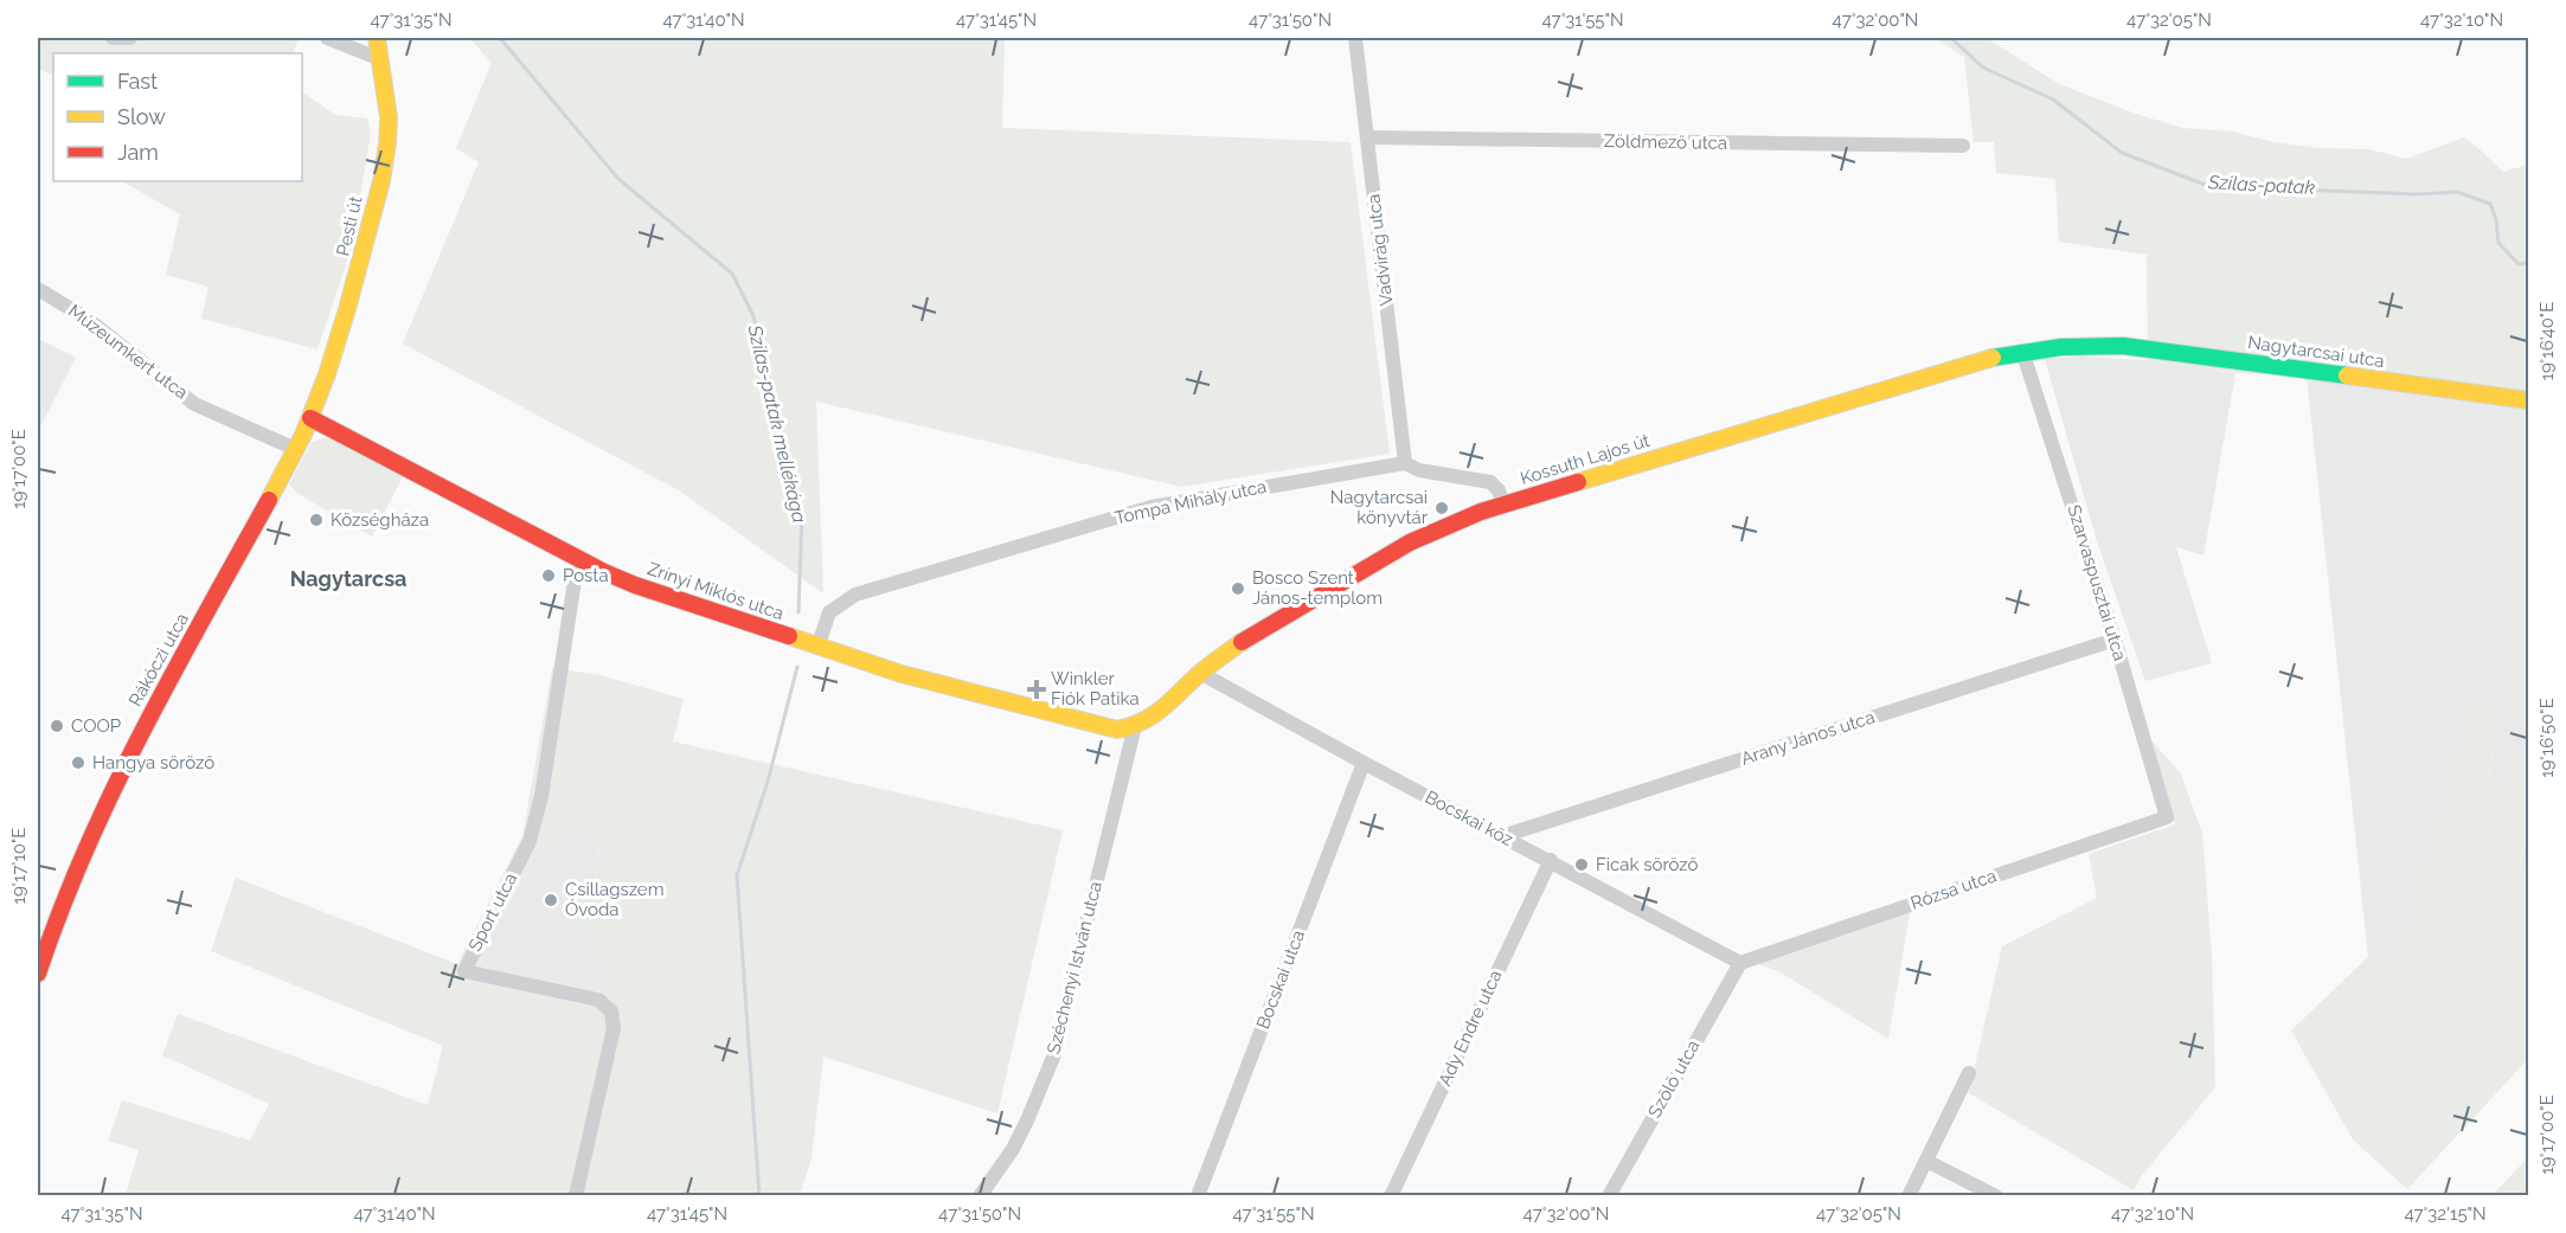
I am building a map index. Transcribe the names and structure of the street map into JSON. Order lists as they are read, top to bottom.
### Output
{
  "streets": {
    "main road": [
      "Pesti út",
      "Nagytarcsai utca",
      "Kossuth Lajos út",
      "Zrínyi Miklós utca",
      "Rákóczi utca"
    ],
    "street": [
      "Zöldmező utca",
      "Vadvirág utca",
      "Múzeumkert utca",
      "Tompa Mihály utca",
      "Szarvaspusztai utca",
      "Arany János utca",
      "Bocskai köz",
      "Rózsa utca",
      "Sport utca",
      "Széchenyi István utca",
      "Bocskai utca",
      "Ady Endre utca",
      "Szőlő utca"
    ]
  },
  "crossings": [
    ["Zöldmező utca", "Vadvirág utca"],
    ["Pesti út", "Zrínyi Miklós utca"],
    ["Pesti út", "Rákóczi utca"],
    ["Vadvirág utca", "Tompa Mihály utca"],
    ["Múzeumkert utca", "Rákóczi utca"],
    ["Nagytarcsai utca", "Kossuth Lajos út"],
    ["Kossuth Lajos út", "Tompa Mihály utca"],
    ["Kossuth Lajos út", "Szarvaspusztai utca"],
    ["Kossuth Lajos út", "Zrínyi Miklós utca"],
    ["Kossuth Lajos út", "Bocskai köz"],
    ["Kossuth Lajos út", "Széchenyi István utca"],
    ["Tompa Mihály utca", "Zrínyi Miklós utca"],
    ["Szarvaspusztai utca", "Arany János utca"],
    ["Szarvaspusztai utca", "Rózsa utca"],
    ["Zrínyi Miklós utca", "Rákóczi utca"],
    ["Zrínyi Miklós utca", "Sport utca"],
    ["Zrínyi Miklós utca", "Széchenyi István utca"],
    ["Arany János utca", "Bocskai köz"],
    ["Bocskai köz", "Rózsa utca"],
    ["Bocskai köz", "Bocskai utca"],
    ["Bocskai köz", "Ady Endre utca"],
    ["Bocskai köz", "Szőlő utca"],
    ["Rózsa utca", "Szőlő utca"]
  ],
  "districts": ["Nagytarcsa"],
  "water": ["Szilas-patak", "Szilas-patak mellékága"],
  "places": {
    "other": [
      "Nagytarcsai könyvtár",
      "Községháza",
      "Posta",
      "Bosco Szent János-templom",
      "COOP",
      "Hangya söröző",
      "Ficak söröző",
      "Csillagszem Óvoda"
    ],
    "health": ["Winkler Fiók Patika"]
  },
  "legend": ["Fast", "Slow", "Jam"],
  "coordinates": [
    "47°31'35\"N",
    "47°31'40\"N",
    "47°31'45\"N",
    "47°31'50\"N",
    "47°31'55\"N",
    "47°32'00\"N",
    "47°32'05\"N",
    "47°32'10\"N",
    "19°16'40\"E",
    "19°17'00\"E",
    "19°16'50\"E",
    "19°17'10\"E",
    "47°32'15\"N"
  ]
}
